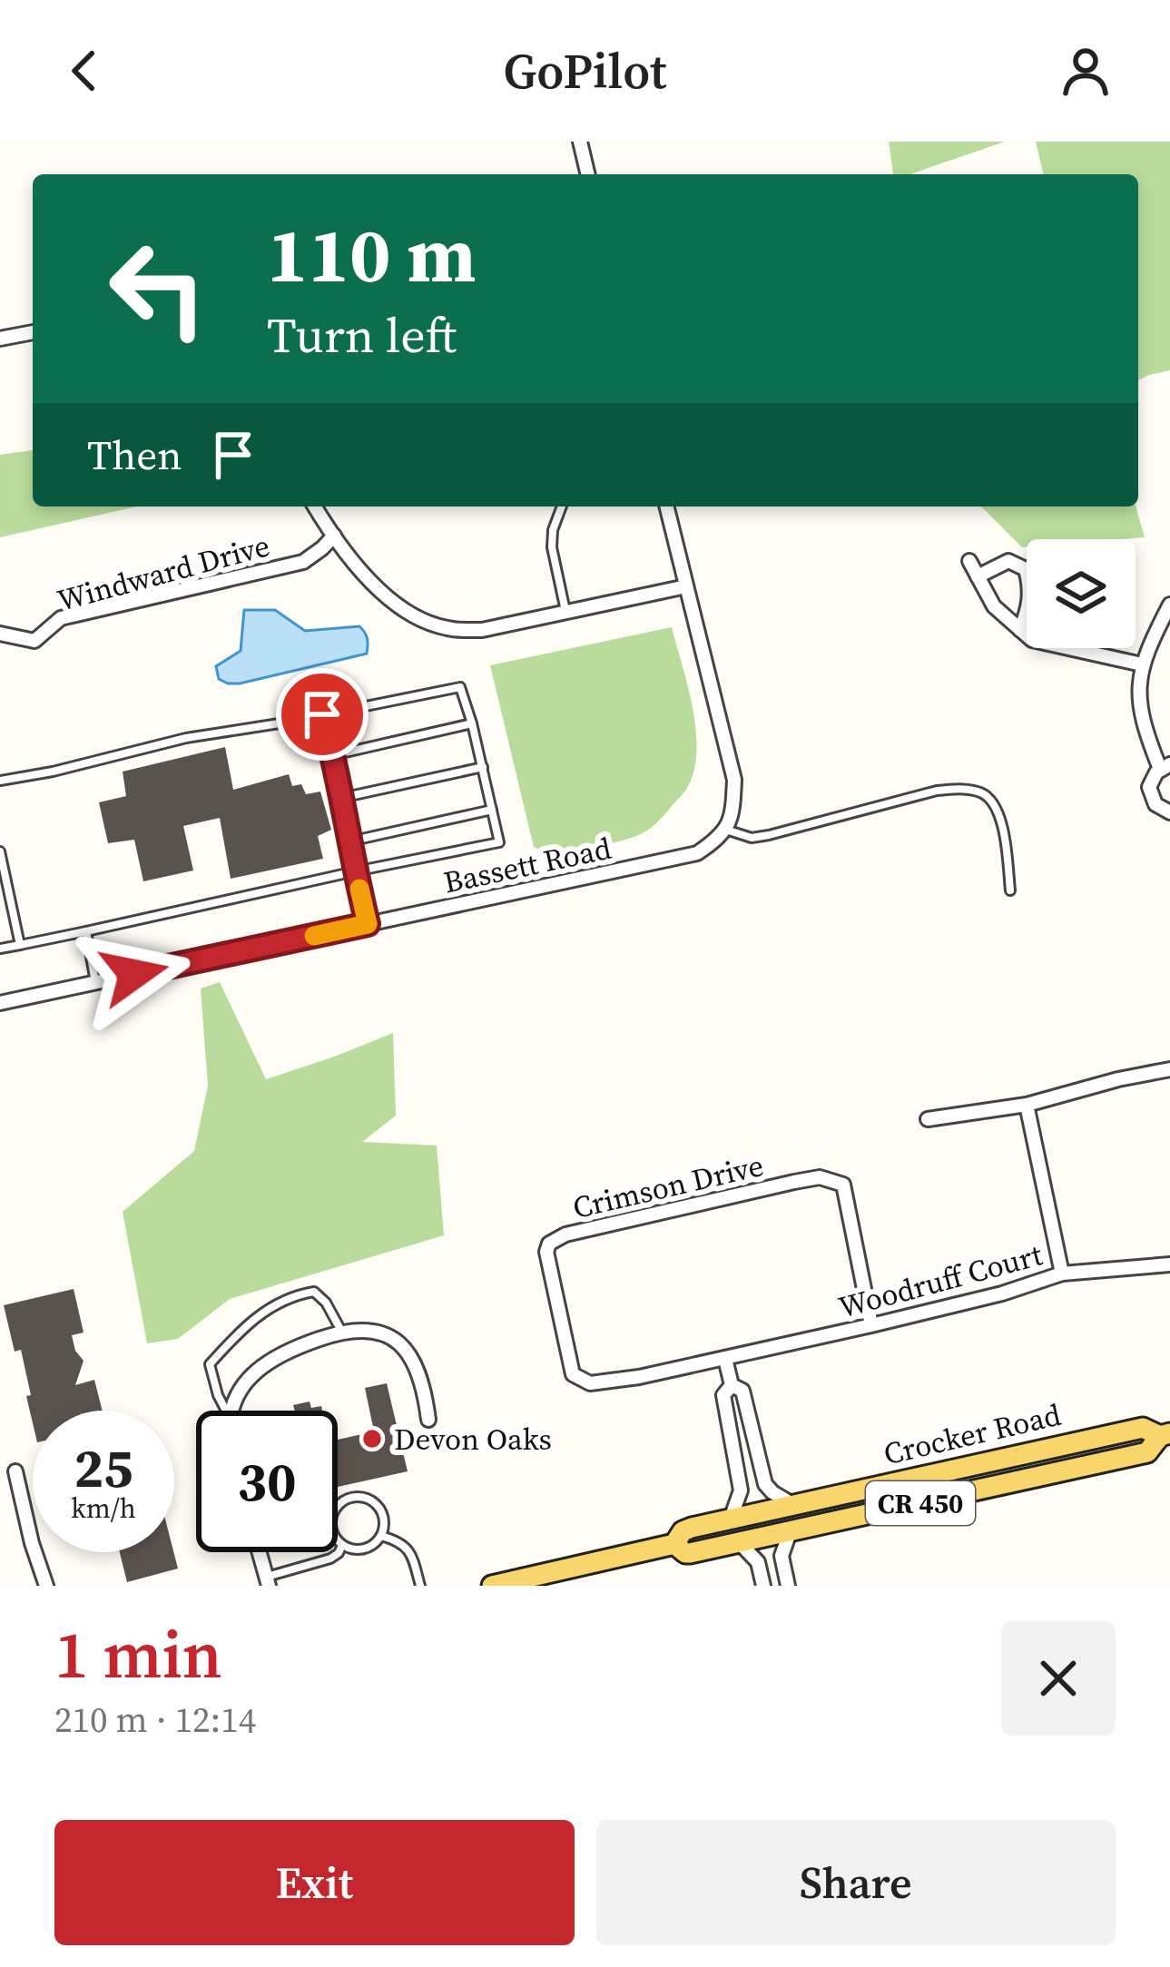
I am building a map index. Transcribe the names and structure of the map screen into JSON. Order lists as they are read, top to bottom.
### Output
{
  "streets": {
    "main road": ["Crocker Road", "CR 450"],
    "street": [
      "Windward Drive",
      "Bassett Road",
      "Crimson Drive",
      "Woodruff Court"
    ]
  },
  "crossings": [
    ["Crimson Drive", "Woodruff Court"]
  ],
  "places": ["Devon Oaks"],
  "page": {
    "header": "GoPilot",
    "turn": ["110 m", "Turn left"],
    "then": "Then",
    "speed": "25 km/h",
    "limit": "30",
    "heading": ["1 min", "210 m · 12:14"],
    "buttons": ["Exit", "Share"]
  }
}
